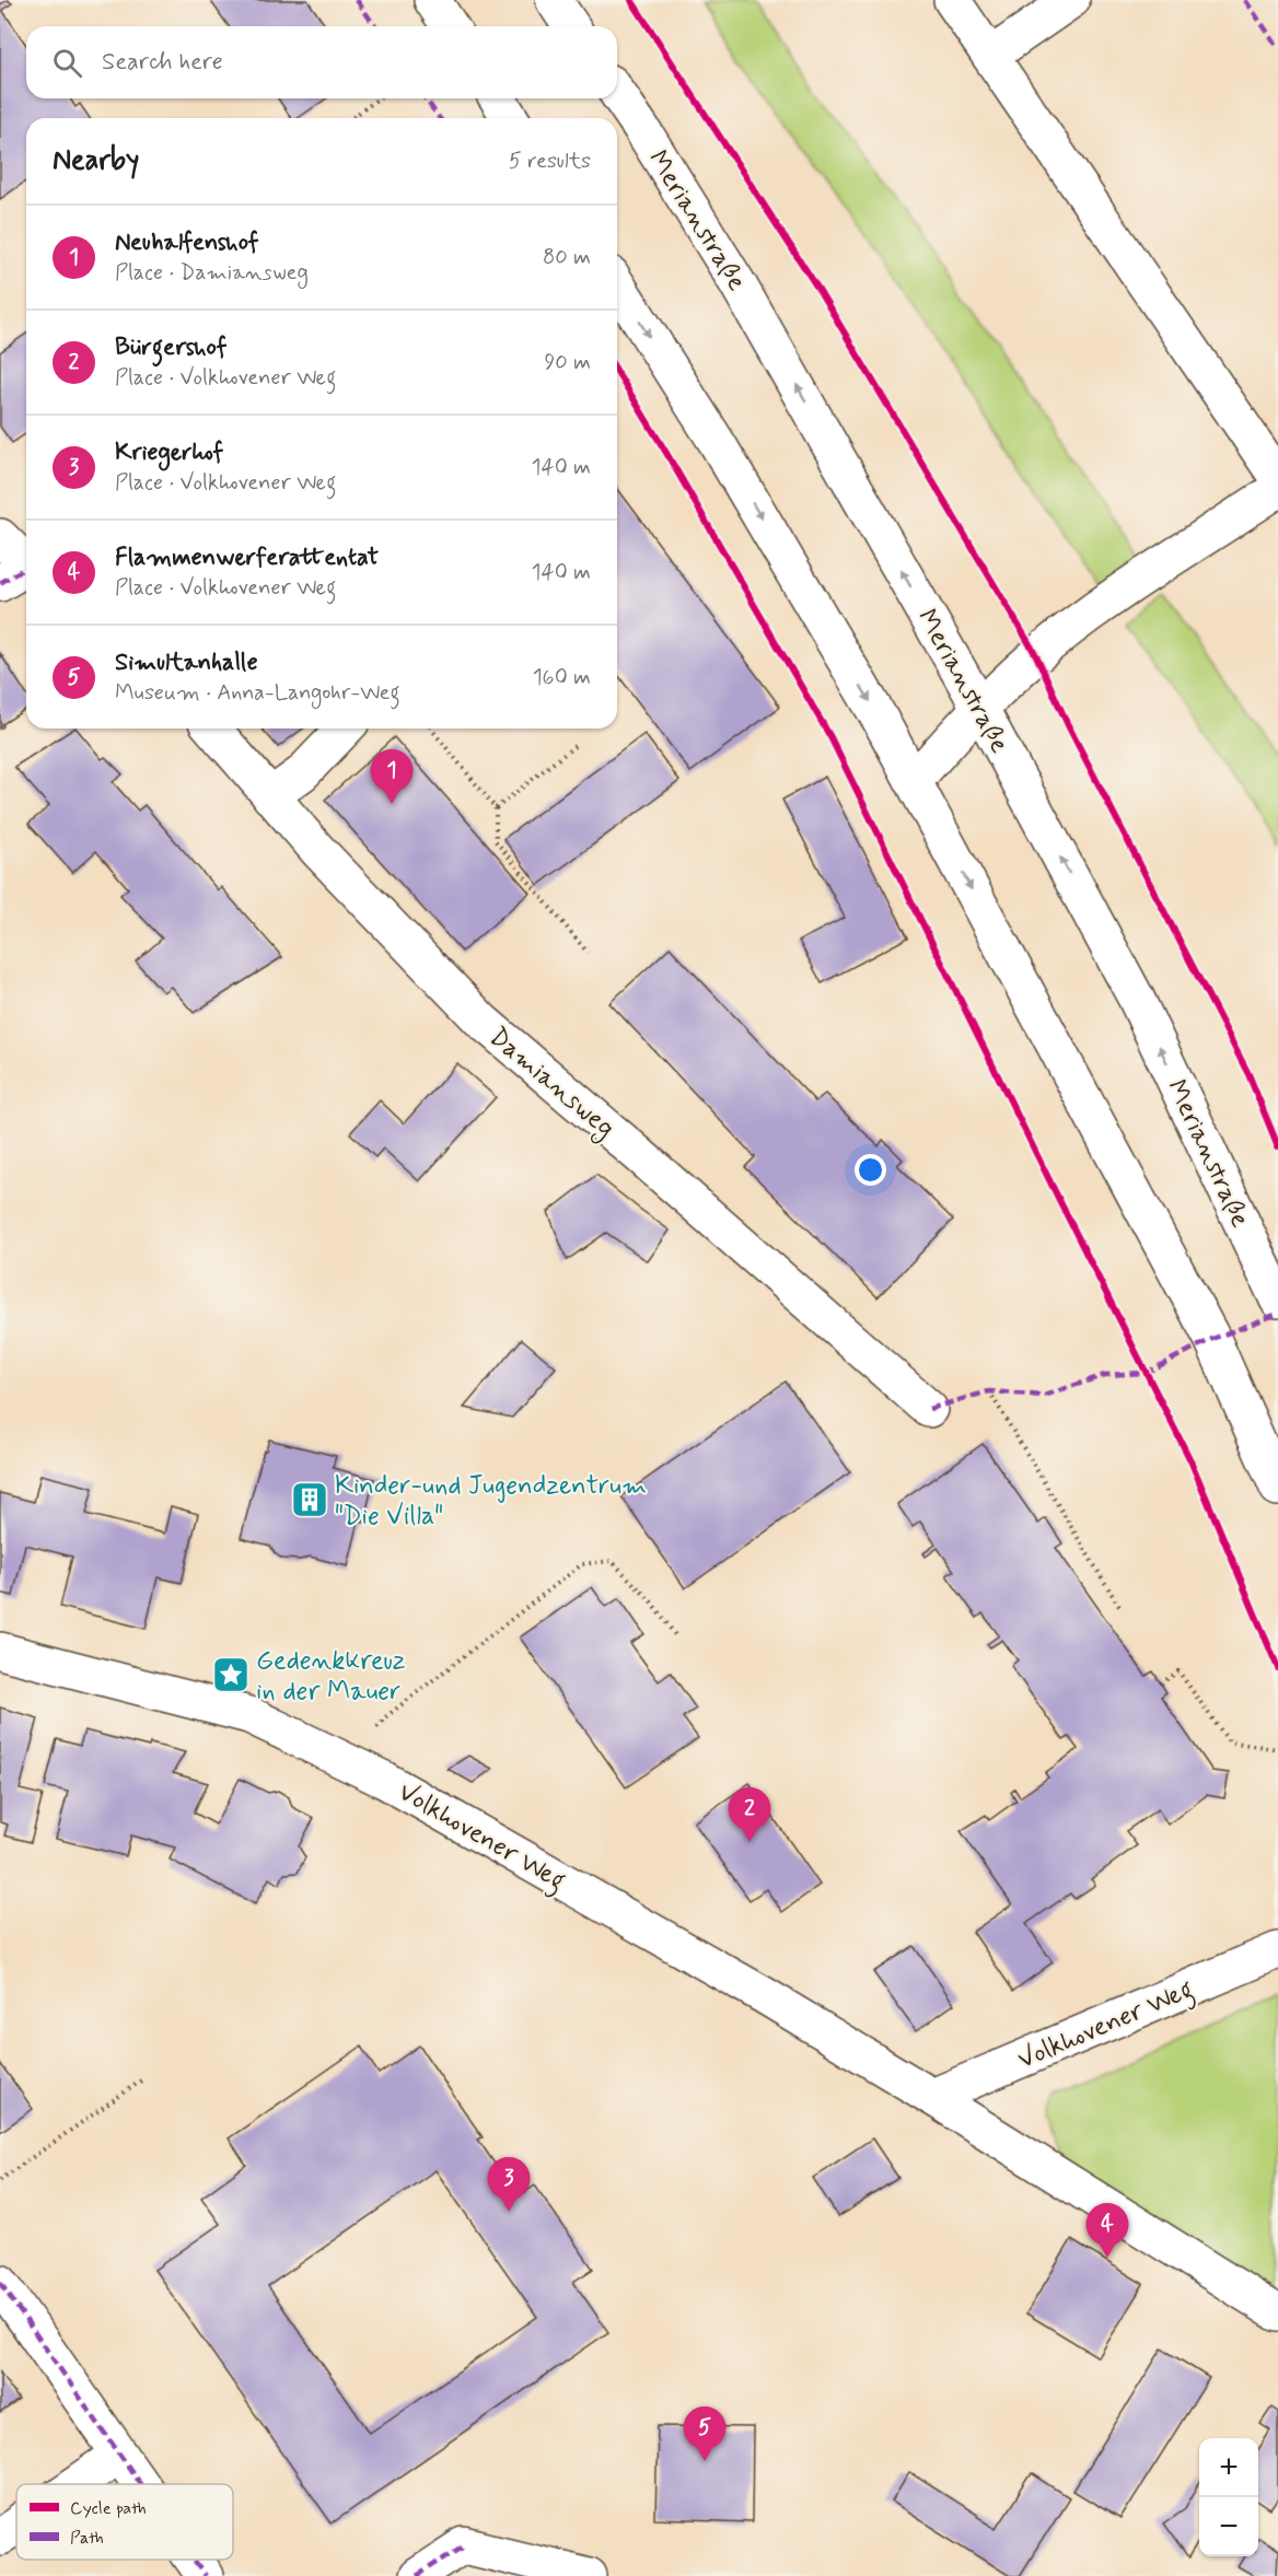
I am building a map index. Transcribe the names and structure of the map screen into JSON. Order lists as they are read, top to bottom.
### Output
{
  "streets": {
    "street": ["Merianstraße", "Damiansweg", "Volkhovener Weg"]
  },
  "places": {
    "building": ["Kinder-und Jugendzentrum \"Die Villa\""],
    "place": ["Gedenkkreuz in der Mauer"]
  },
  "legend": ["Cycle path", "Path"],
  "page": {
    "search": "Search here",
    "heading": ["Nearby", "5 results"],
    "list": [
      {
        "mark": "1",
        "name": "Neuhalfenshof",
        "note": "Place · Damiansweg",
        "value": "80 m"
      },
      {
        "mark": "2",
        "name": "Bürgershof",
        "note": "Place · Volkhovener Weg",
        "value": "90 m"
      },
      {
        "mark": "3",
        "name": "Kriegerhof",
        "note": "Place · Volkhovener Weg",
        "value": "140 m"
      },
      {
        "mark": "4",
        "name": "Flammenwerferattentat",
        "note": "Place · Volkhovener Weg",
        "value": "140 m"
      },
      {
        "mark": "5",
        "name": "Simultanhalle",
        "note": "Museum · Anna-Langohr-Weg",
        "value": "160 m"
      }
    ],
    "pins": [
      "1",
      "2",
      "3",
      "4",
      "5"
    ],
    "map_buttons": ["+", "−"]
  }
}
